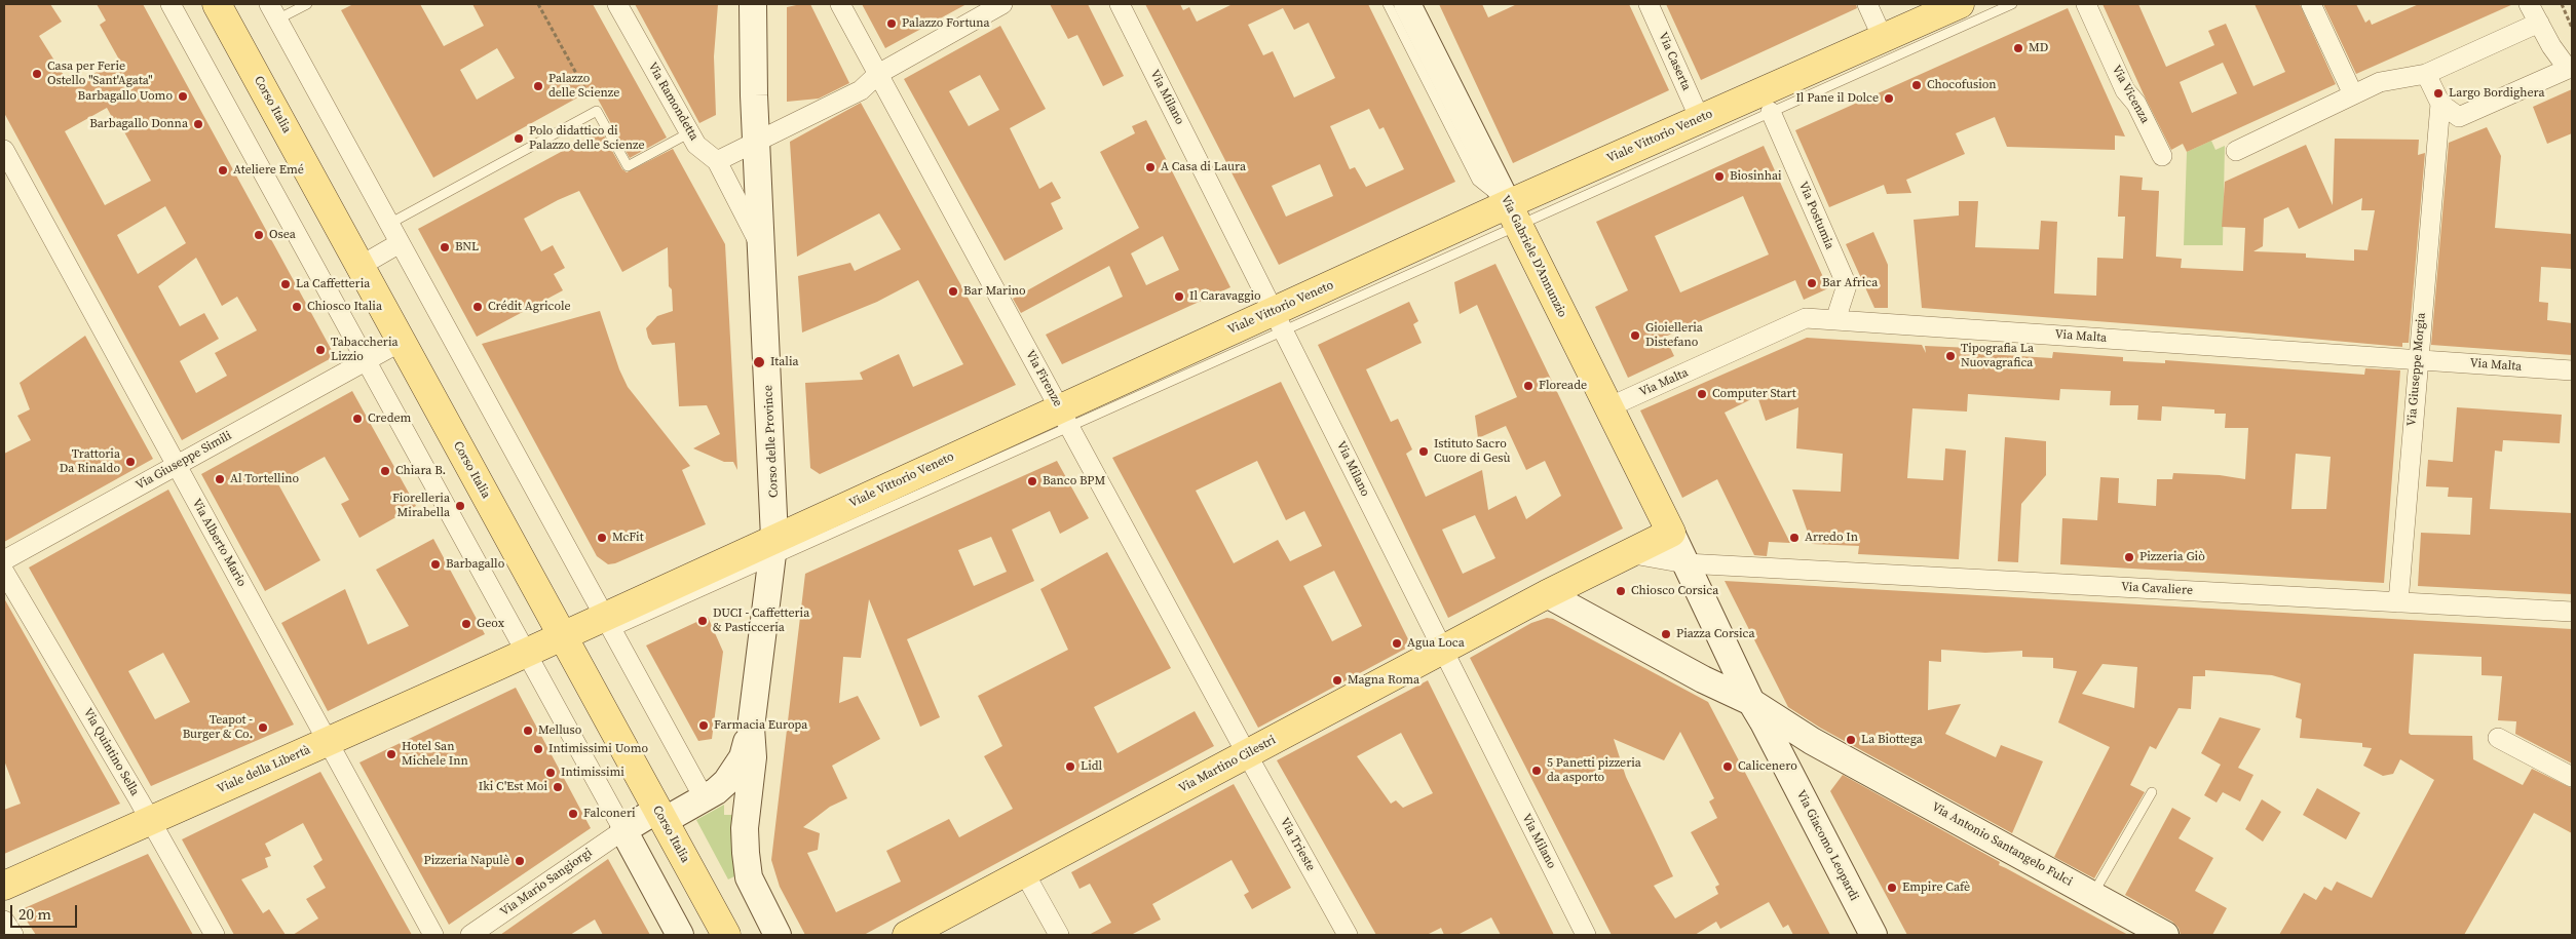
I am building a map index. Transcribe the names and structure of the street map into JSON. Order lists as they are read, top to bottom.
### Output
{
  "streets": {
    "main road": [
      "Corso Italia",
      "Viale Vittorio Veneto",
      "Via Gabriele D'Annunzio",
      "Corso delle Province",
      "Via Martino Cilestri",
      "Viale della Libertà",
      "Via Antonio Santangelo Fulci",
      "Via Giacomo Leopardi"
    ],
    "street": [
      "Via Caserta",
      "Via Vicenza",
      "Via Milano",
      "Via Ramondetta",
      "Via Postumia",
      "Via Malta",
      "Via Giuseppe Morgia",
      "Via Firenze",
      "Via Giuseppe Simili",
      "Via Alberto Mario",
      "Via Cavaliere",
      "Via Quintino Sella",
      "Via Trieste",
      "Via Mario Sangiorgi"
    ]
  },
  "crossings": [
    ["Via Caserta", "Viale Vittorio Veneto"],
    ["Via Milano", "Viale Vittorio Veneto"],
    ["Via Milano", "Via Martino Cilestri"],
    ["Via Ramondetta", "Corso delle Province"],
    ["Corso Italia", "Viale Vittorio Veneto"],
    ["Corso Italia", "Via Giuseppe Simili"],
    ["Corso Italia", "Viale della Libertà"],
    ["Viale Vittorio Veneto", "Via Gabriele D'Annunzio"],
    ["Viale Vittorio Veneto", "Via Firenze"],
    ["Viale Vittorio Veneto", "Corso delle Province"],
    ["Viale Vittorio Veneto", "Viale della Libertà"],
    ["Via Postumia", "Via Malta"],
    ["Via Gabriele D'Annunzio", "Via Malta"],
    ["Via Gabriele D'Annunzio", "Via Martino Cilestri"],
    ["Via Gabriele D'Annunzio", "Via Giacomo Leopardi"],
    ["Via Malta", "Via Giuseppe Morgia"],
    ["Via Giuseppe Morgia", "Via Cavaliere"],
    ["Via Firenze", "Via Martino Cilestri"],
    ["Via Firenze", "Via Trieste"],
    ["Via Giuseppe Simili", "Via Alberto Mario"],
    ["Via Alberto Mario", "Viale della Libertà"],
    ["Via Cavaliere", "Via Martino Cilestri"],
    ["Via Cavaliere", "Via Giacomo Leopardi"],
    ["Via Quintino Sella", "Viale della Libertà"],
    ["Via Martino Cilestri", "Via Trieste"],
    ["Via Martino Cilestri", "Via Antonio Santangelo Fulci"],
    ["Via Martino Cilestri", "Via Giacomo Leopardi"],
    ["Via Antonio Santangelo Fulci", "Via Giacomo Leopardi"]
  ],
  "places": [
    "Palazzo Fortuna",
    "MD",
    "Casa per Ferie Ostello \"Sant'Agata\"",
    "Chocofusion",
    "Palazzo delle Scienze",
    "Largo Bordighera",
    "Barbagallo Uomo",
    "Il Pane il Dolce",
    "Barbagallo Donna",
    "Polo didattico di Palazzo delle Scienze",
    "A Casa di Laura",
    "Ateliere Emé",
    "Biosinhai",
    "Osea",
    "BNL",
    "Bar Africa",
    "La Caffetteria",
    "Bar Marino",
    "Il Caravaggio",
    "Chiosco Italia",
    "Crédit Agricole",
    "Gioielleria Distefano",
    "Tabaccheria Lizzio",
    "Tipografia La Nuovagrafica",
    "Italia",
    "Floreade",
    "Computer Start",
    "Credem",
    "Istituto Sacro Cuore di Gesù",
    "Trattoria Da Rinaldo",
    "Chiara B.",
    "Al Tortellino",
    "Banco BPM",
    "Fiorelleria Mirabella",
    "McFit",
    "Arredo In",
    "Pizzeria Giò",
    "Barbagallo",
    "Chiosco Corsica",
    "DUCI - Caffetteria & Pasticceria",
    "Geox",
    "Piazza Corsica",
    "Agua Loca",
    "Magna Roma",
    "Farmacia Europa",
    "Teapot - Burger & Co.",
    "Melluso",
    "La Biottega",
    "Intimissimi Uomo",
    "Hotel San Michele Inn",
    "Lidl",
    "Calicenero",
    "5 Panetti pizzeria da asporto",
    "Intimissimi",
    "Iki C'Est Moi",
    "Falconeri",
    "Pizzeria Napulè",
    "Empire Cafè"
  ],
  "scale_bar": "20 m"
}
